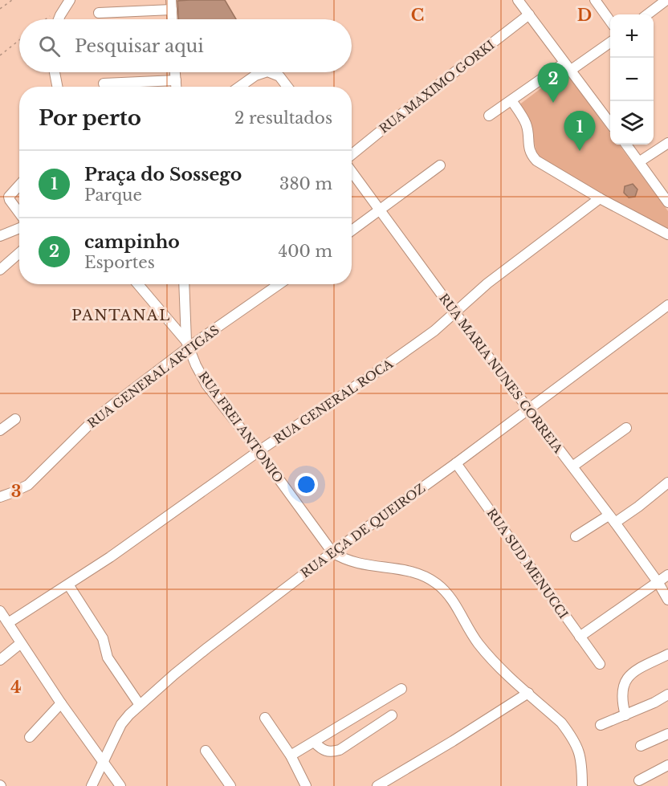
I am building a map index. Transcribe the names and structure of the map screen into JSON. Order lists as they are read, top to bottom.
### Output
{
  "streets": {
    "street": [
      "RUA MAXIMO GORKI",
      "RUA MARIA NUNES CORREIA",
      "RUA GENERAL ARTIGAS",
      "RUA GENERAL ROCA",
      "RUA FREI ANTONIO",
      "RUA EÇA DE QUEIROZ",
      "RUA SUD MENUCCI"
    ]
  },
  "crossings": [
    ["RUA MARIA NUNES CORREIA", "RUA GENERAL ROCA"],
    ["RUA MARIA NUNES CORREIA", "RUA EÇA DE QUEIROZ"],
    ["RUA GENERAL ARTIGAS", "RUA FREI ANTONIO"],
    ["RUA GENERAL ROCA", "RUA FREI ANTONIO"],
    ["RUA FREI ANTONIO", "RUA EÇA DE QUEIROZ"],
    ["RUA EÇA DE QUEIROZ", "RUA SUD MENUCCI"]
  ],
  "districts": ["PANTANAL"],
  "page": {
    "map_buttons": ["+", "−"],
    "search": "Pesquisar aqui",
    "pins": ["2", "1"],
    "heading": ["Por perto", "2 resultados"],
    "list": [
      {
        "mark": "1",
        "name": "Praça do Sossego",
        "note": "Parque",
        "value": "380 m"
      },
      {
        "mark": "2",
        "name": "campinho",
        "note": "Esportes",
        "value": "400 m"
      }
    ]
  },
  "grid": {
    "columns": ["C", "D"],
    "rows": ["3", "4"]
  }
}
